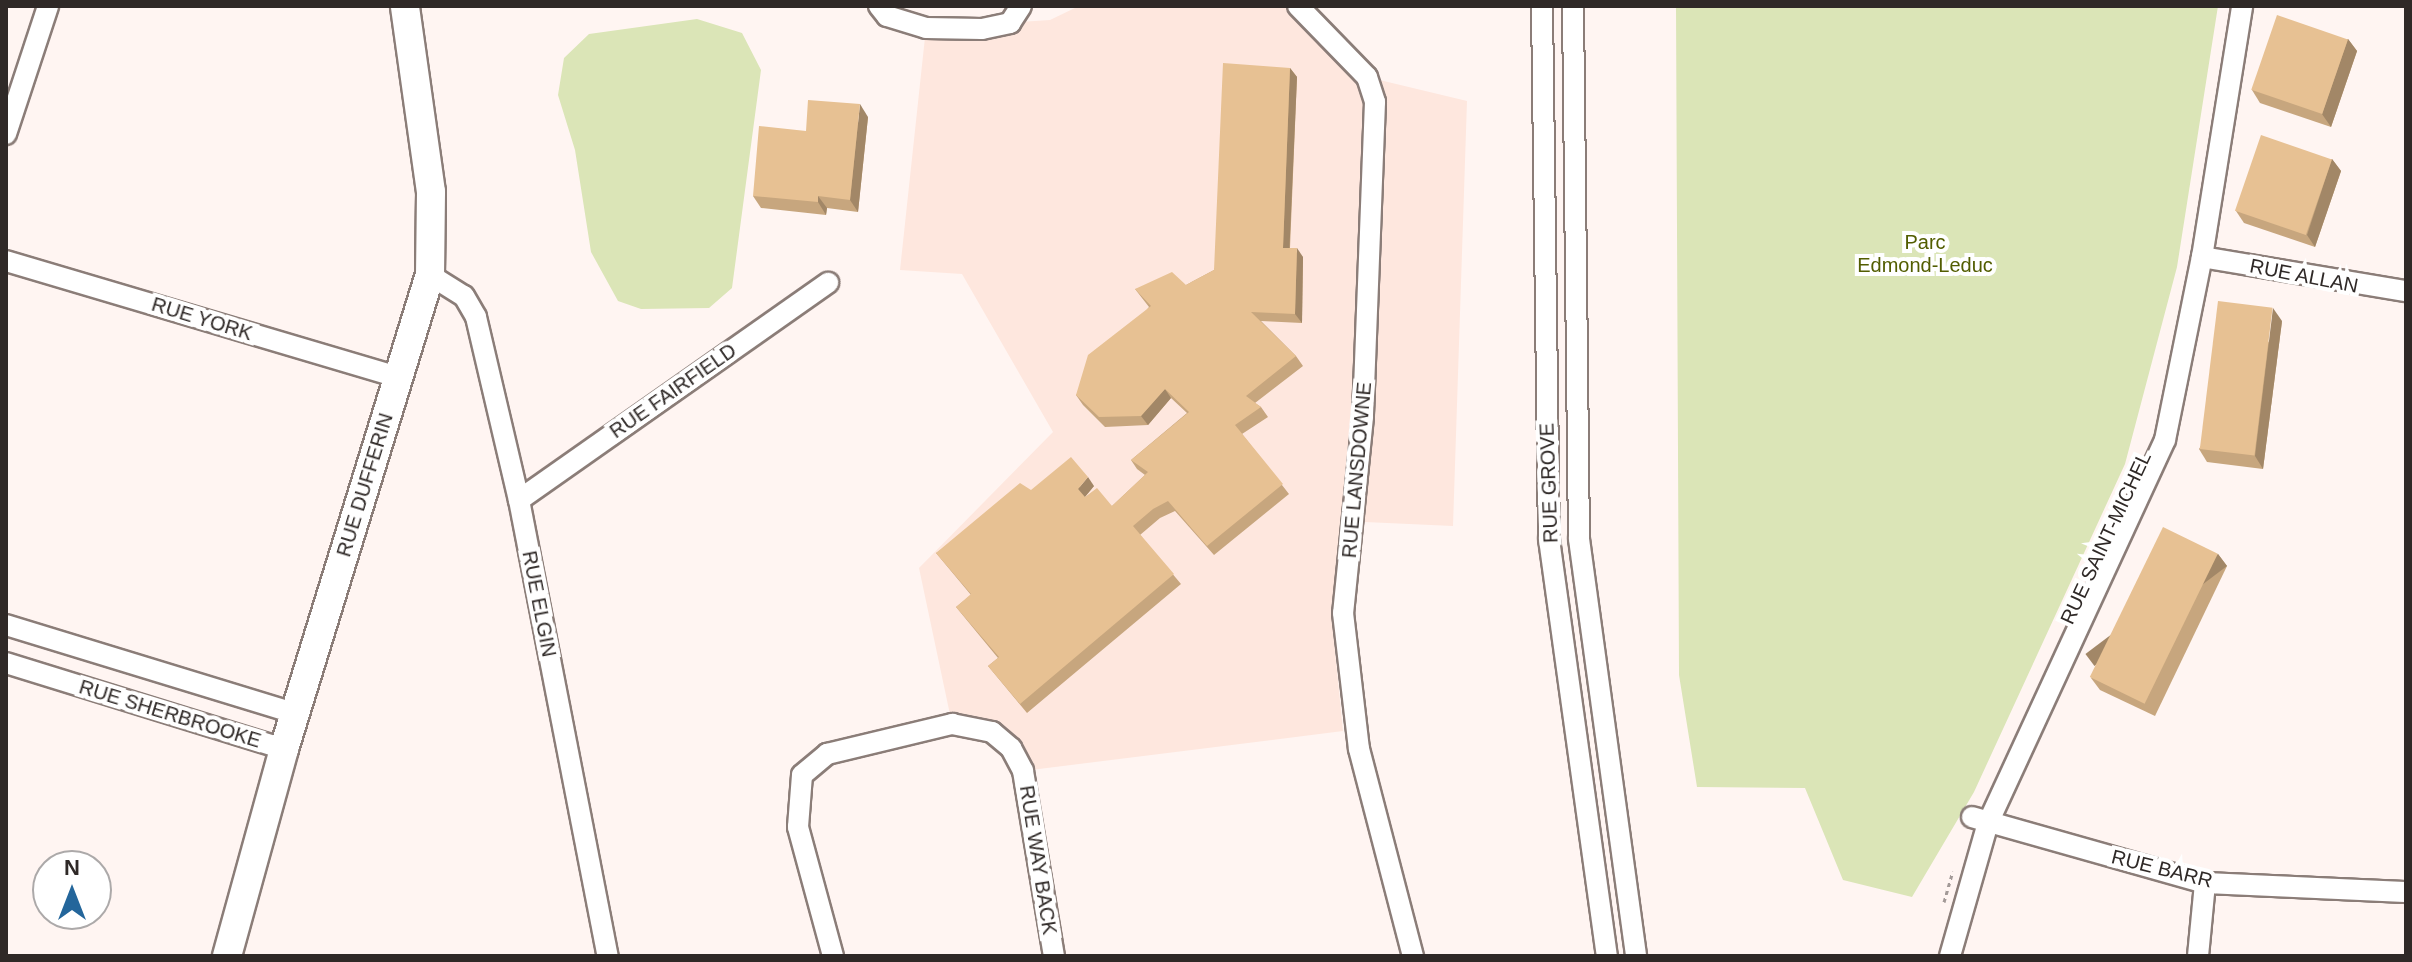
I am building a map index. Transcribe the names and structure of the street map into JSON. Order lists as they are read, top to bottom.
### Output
{
  "streets": {
    "main road": ["RUE DUFFERIN"],
    "street": [
      "RUE ALLAN",
      "RUE YORK",
      "RUE FAIRFIELD",
      "RUE LANSDOWNE",
      "RUE GROVE",
      "RUE SAINT-MICHEL",
      "RUE ELGIN",
      "RUE SHERBROOKE",
      "RUE WAY BACK",
      "RUE BARR"
    ]
  },
  "crossings": [
    ["RUE ALLAN", "RUE SAINT-MICHEL"],
    ["RUE YORK", "RUE DUFFERIN"],
    ["RUE FAIRFIELD", "RUE ELGIN"],
    ["RUE DUFFERIN", "RUE ELGIN"],
    ["RUE DUFFERIN", "RUE SHERBROOKE"],
    ["RUE SAINT-MICHEL", "RUE BARR"]
  ],
  "parks": ["Parc Edmond-Leduc"],
  "north": "top"
}
